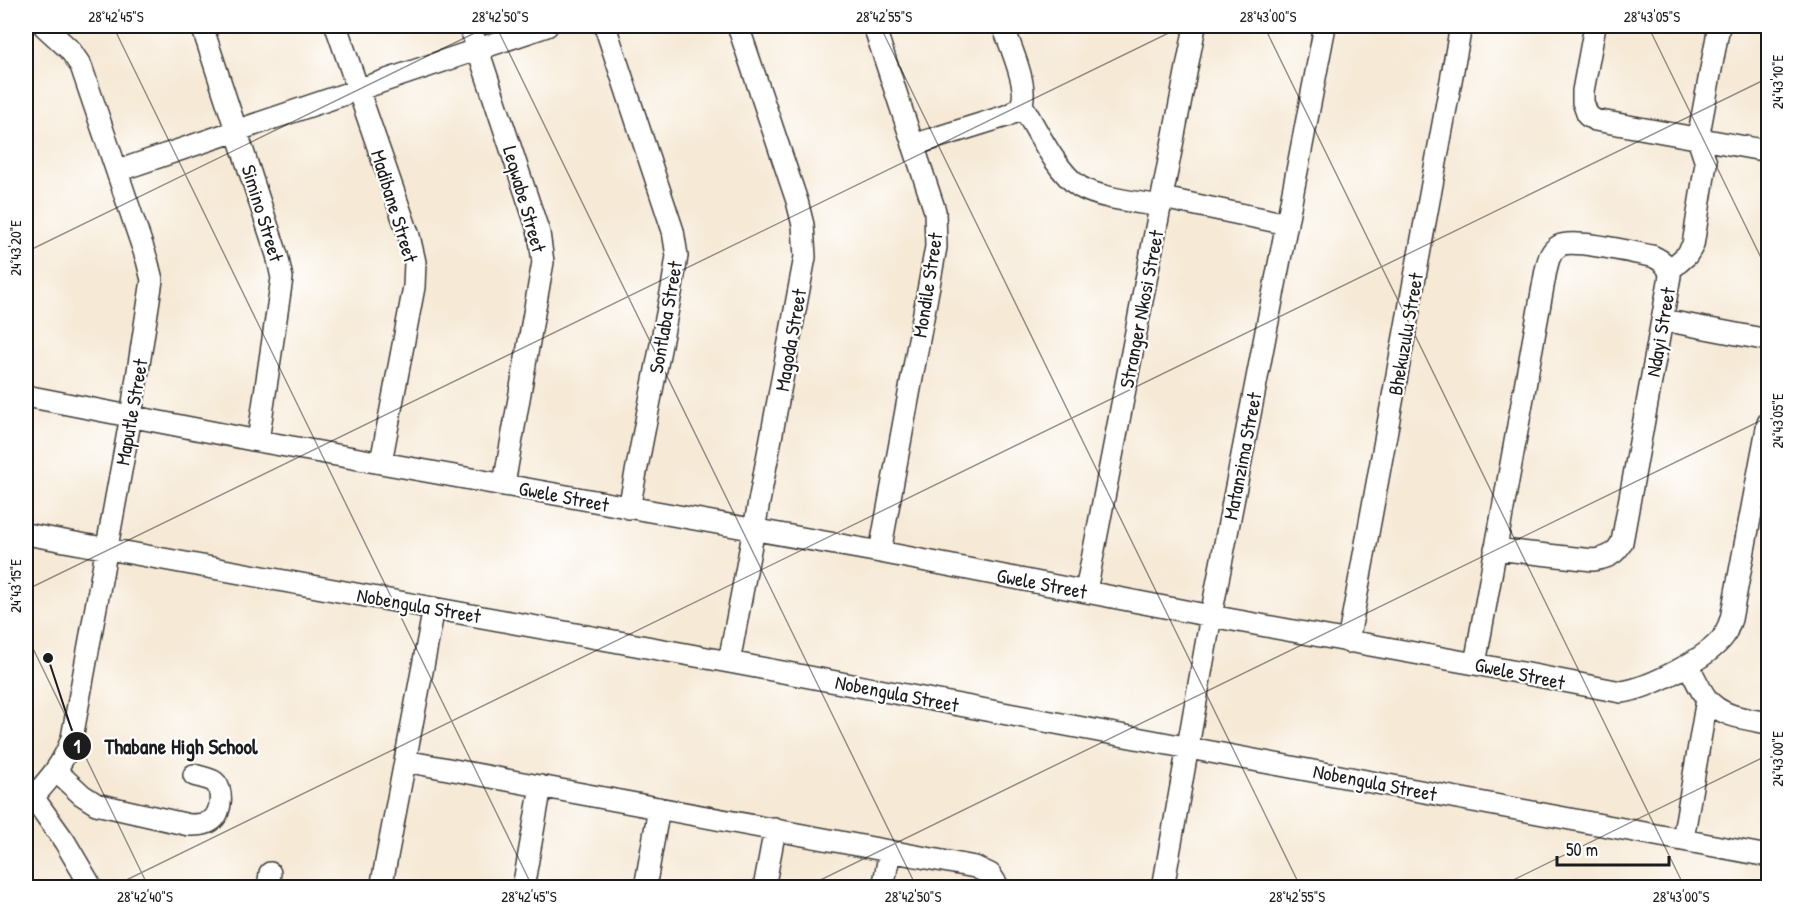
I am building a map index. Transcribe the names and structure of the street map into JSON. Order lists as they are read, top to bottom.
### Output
{
  "streets": {
    "street": [
      "Leqwabe Street",
      "Madibane Street",
      "Simino Street",
      "Mondile Street",
      "Stranger Nkosi Street",
      "Sontlaba Street",
      "Ndayi Street",
      "Bhekuzulu Street",
      "Magoda Street",
      "Maputle Street",
      "Matanzima Street",
      "Gwele Street",
      "Nobengula Street"
    ]
  },
  "crossings": [
    ["Leqwabe Street", "Gwele Street"],
    ["Madibane Street", "Gwele Street"],
    ["Simino Street", "Gwele Street"],
    ["Mondile Street", "Gwele Street"],
    ["Stranger Nkosi Street", "Gwele Street"],
    ["Sontlaba Street", "Gwele Street"],
    ["Ndayi Street", "Gwele Street"],
    ["Bhekuzulu Street", "Gwele Street"],
    ["Magoda Street", "Gwele Street"],
    ["Magoda Street", "Nobengula Street"],
    ["Maputle Street", "Gwele Street"],
    ["Maputle Street", "Nobengula Street"],
    ["Matanzima Street", "Gwele Street"],
    ["Matanzima Street", "Nobengula Street"]
  ],
  "places": ["Thabane High School"],
  "scale_bar": "50 m",
  "coordinates": [
    "28°42'45\"S",
    "28°42'50\"S",
    "28°42'55\"S",
    "28°43'00\"S",
    "28°43'05\"S",
    "24°43'10\"E",
    "24°43'20\"E",
    "24°43'05\"E",
    "24°43'15\"E",
    "24°43'00\"E",
    "28°42'40\"S"
  ]
}
